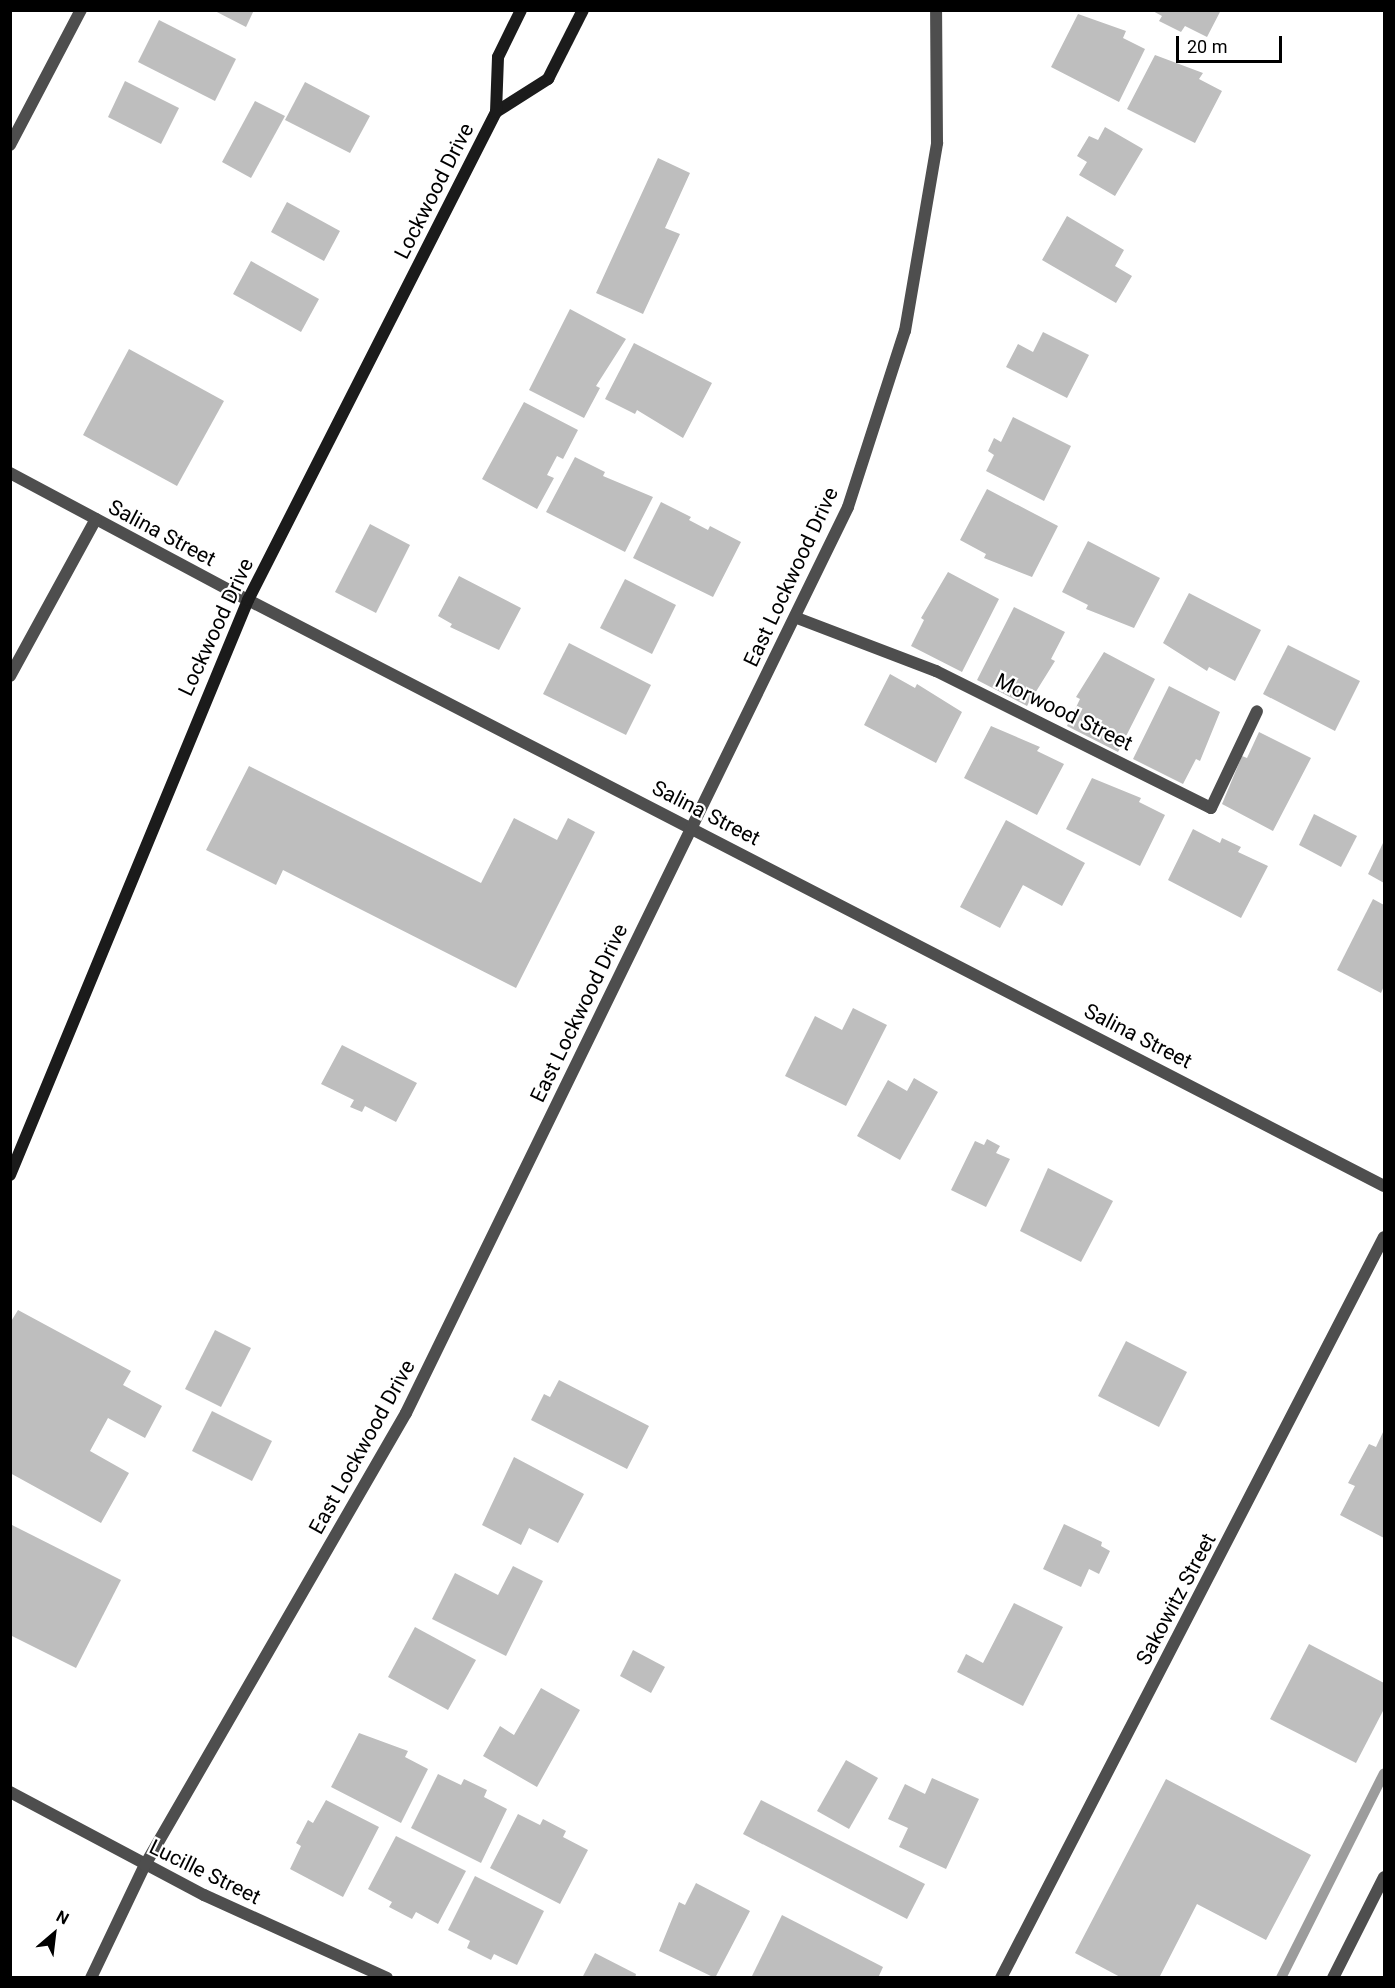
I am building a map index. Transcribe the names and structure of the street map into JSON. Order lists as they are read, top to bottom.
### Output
{
  "streets": {
    "main road": ["Lockwood Drive"],
    "street": [
      "Salina Street",
      "East Lockwood Drive",
      "Morwood Street",
      "Sakowitz Street",
      "Lucille Street"
    ]
  },
  "crossings": [
    ["Lockwood Drive", "Salina Street"],
    ["Salina Street", "East Lockwood Drive"],
    ["East Lockwood Drive", "Morwood Street"],
    ["East Lockwood Drive", "Lucille Street"]
  ],
  "scale_bar": "20 m",
  "north": "top right"
}
